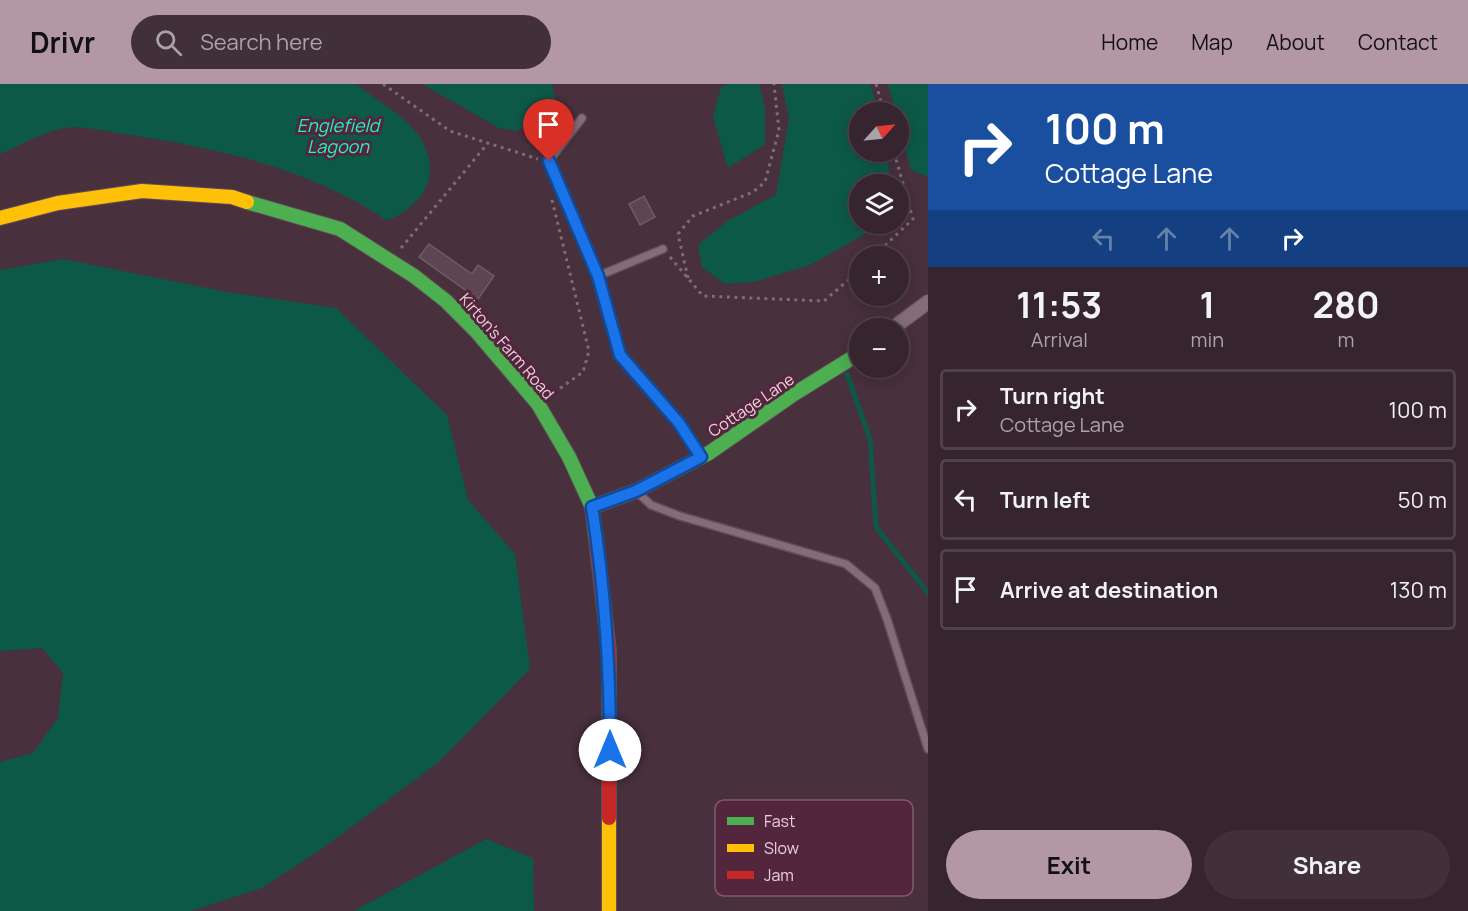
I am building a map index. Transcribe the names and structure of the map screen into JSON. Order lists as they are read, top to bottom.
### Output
{
  "streets": {
    "street": ["Kirton's Farm Road", "Cottage Lane"]
  },
  "crossings": [
    ["Kirton's Farm Road", "Cottage Lane"]
  ],
  "water": ["Englefield Lagoon"],
  "legend": ["Fast", "Slow", "Jam"],
  "north": "top right",
  "page": {
    "header": "Drivr",
    "search": "Search here",
    "nav": [
      "Home",
      "Map",
      "About",
      "Contact"
    ],
    "turn": ["100 m", "Cottage Lane"],
    "map_buttons": ["+", "−"],
    "eta": [
      "11:53",
      "Arrival",
      "1",
      "min",
      "280",
      "m"
    ],
    "list": [
      {
        "name": "Turn right",
        "note": "Cottage Lane",
        "value": "100 m"
      },
      {
        "name": "Turn left",
        "value": "50 m"
      },
      {
        "name": "Arrive at destination",
        "value": "130 m"
      }
    ],
    "buttons": ["Exit", "Share"]
  }
}
